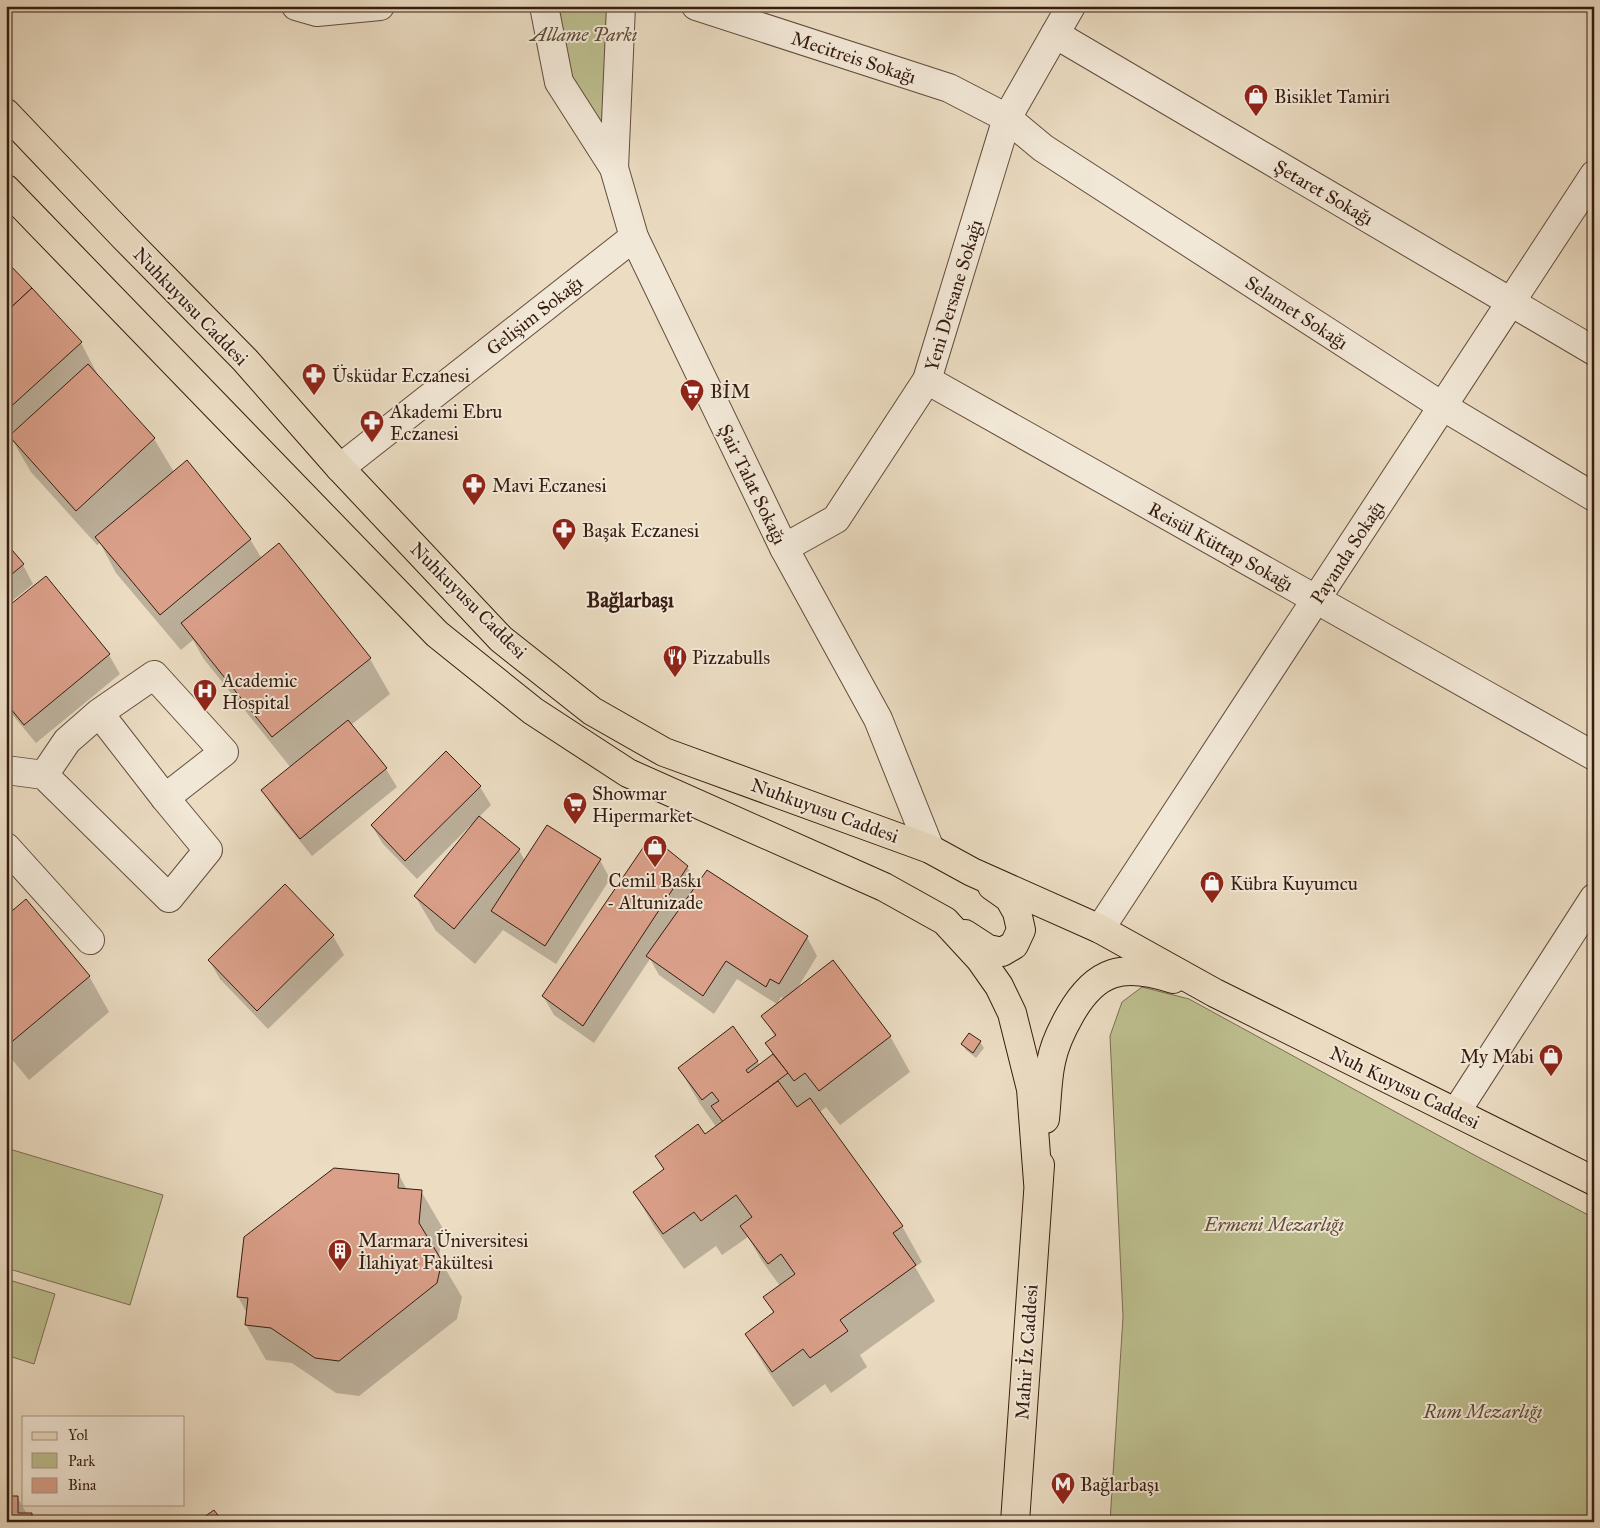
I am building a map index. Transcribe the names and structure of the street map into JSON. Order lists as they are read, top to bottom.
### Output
{
  "streets": {
    "main road": ["Nuhkuyusu Caddesi", "Nuh Kuyusu Caddesi", "Mahir İz Caddesi"],
    "street": [
      "Mecitreis Sokağı",
      "Şetaret Sokağı",
      "Yeni Dersane Sokağı",
      "Selamet Sokağı",
      "Gelişim Sokağı",
      "Şair Talat Sokağı",
      "Reisül Küttap Sokağı",
      "Payanda Sokağı"
    ]
  },
  "crossings": [
    ["Mecitreis Sokağı", "Yeni Dersane Sokağı"],
    ["Mecitreis Sokağı", "Selamet Sokağı"],
    ["Şetaret Sokağı", "Yeni Dersane Sokağı"],
    ["Şetaret Sokağı", "Payanda Sokağı"],
    ["Yeni Dersane Sokağı", "Selamet Sokağı"],
    ["Yeni Dersane Sokağı", "Şair Talat Sokağı"],
    ["Yeni Dersane Sokağı", "Reisül Küttap Sokağı"],
    ["Nuhkuyusu Caddesi", "Gelişim Sokağı"],
    ["Nuhkuyusu Caddesi", "Şair Talat Sokağı"],
    ["Nuhkuyusu Caddesi", "Payanda Sokağı"],
    ["Nuhkuyusu Caddesi", "Nuh Kuyusu Caddesi"],
    ["Nuhkuyusu Caddesi", "Mahir İz Caddesi"],
    ["Selamet Sokağı", "Payanda Sokağı"],
    ["Gelişim Sokağı", "Şair Talat Sokağı"],
    ["Reisül Küttap Sokağı", "Payanda Sokağı"]
  ],
  "districts": ["Bağlarbaşı"],
  "parks": ["Allame Parkı", "Ermeni Mezarlığı", "Rum Mezarlığı"],
  "places": {
    "shop": [
      "Bisiklet Tamiri",
      "Cemil Baskı - Altunizade",
      "Kübra Kuyumcu",
      "My Mabi"
    ],
    "pharmacy": [
      "Üsküdar Eczanesi",
      "Akademi Ebru Eczanesi",
      "Mavi Eczanesi",
      "Başak Eczanesi"
    ],
    "supermarket": ["BİM", "Showmar Hipermarket"],
    "restaurant": ["Pizzabulls"],
    "hospital": ["Academic Hospital"],
    "building": ["Marmara Üniversitesi İlahiyat Fakültesi"],
    "metro station": ["Bağlarbaşı"]
  },
  "legend": ["Yol", "Park", "Bina"]
}
